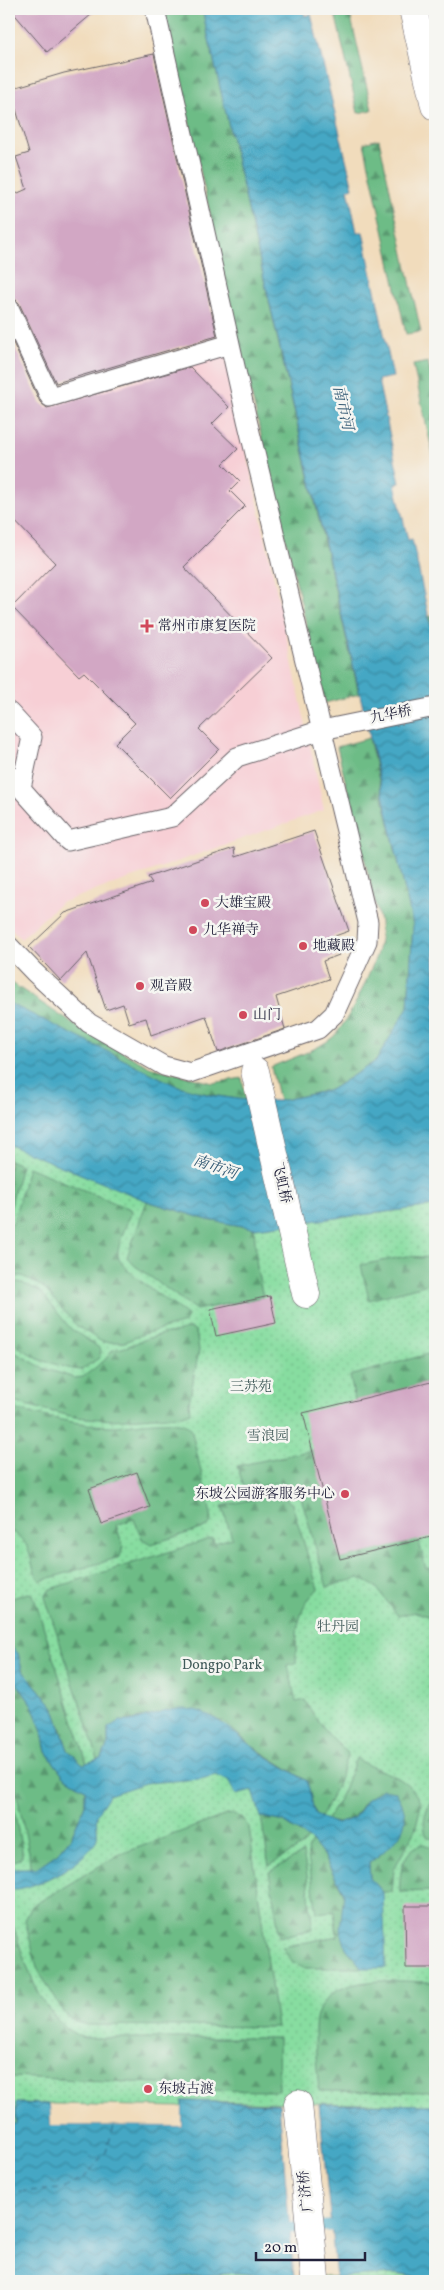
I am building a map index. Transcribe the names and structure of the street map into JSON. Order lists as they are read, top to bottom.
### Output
{
  "streets": {
    "street": ["飞虹桥", "广济桥"],
    "lane": ["九华桥"]
  },
  "water": ["南市河"],
  "parks": [
    "三苏苑",
    "雪浪园",
    "牡丹园",
    "Dongpo Park"
  ],
  "places": {
    "health": ["常州市康复医院"],
    "other": [
      "大雄宝殿",
      "九华禅寺",
      "地藏殿",
      "观音殿",
      "山门",
      "东坡公园游客服务中心",
      "东坡古渡"
    ]
  },
  "scale_bar": "20 m"
}
